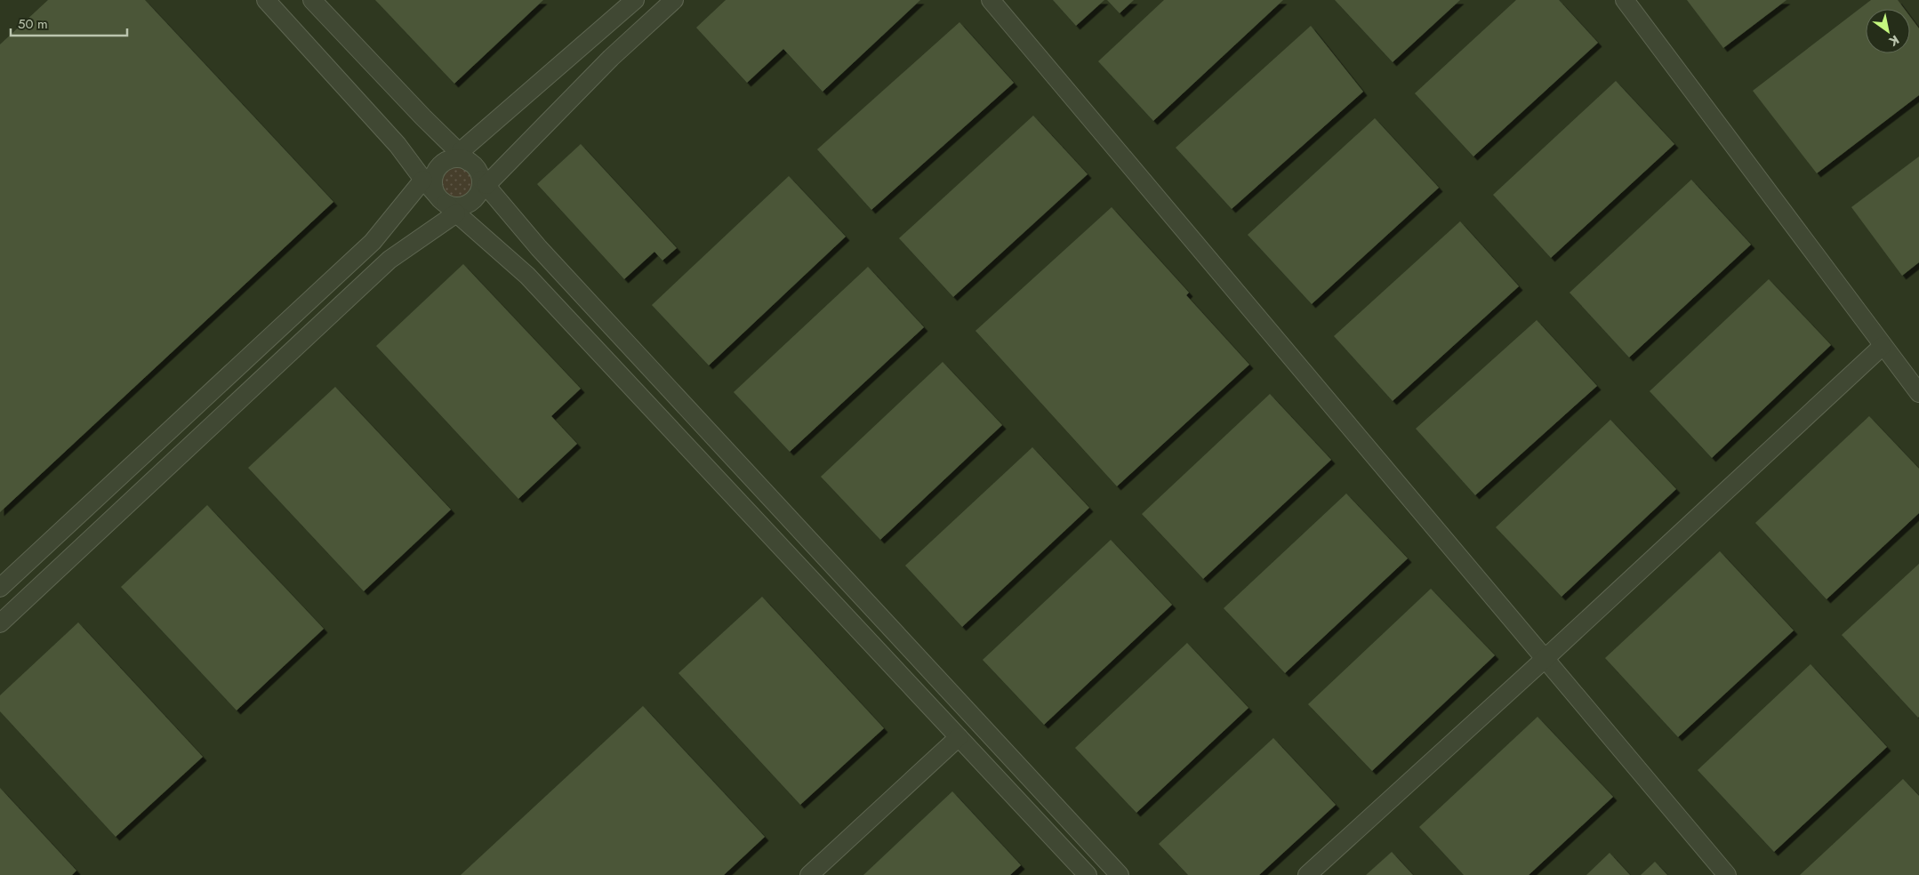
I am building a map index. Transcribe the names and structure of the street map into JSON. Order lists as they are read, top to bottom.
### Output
{
  "scale_bar": "50 m",
  "north": "bottom right"
}
